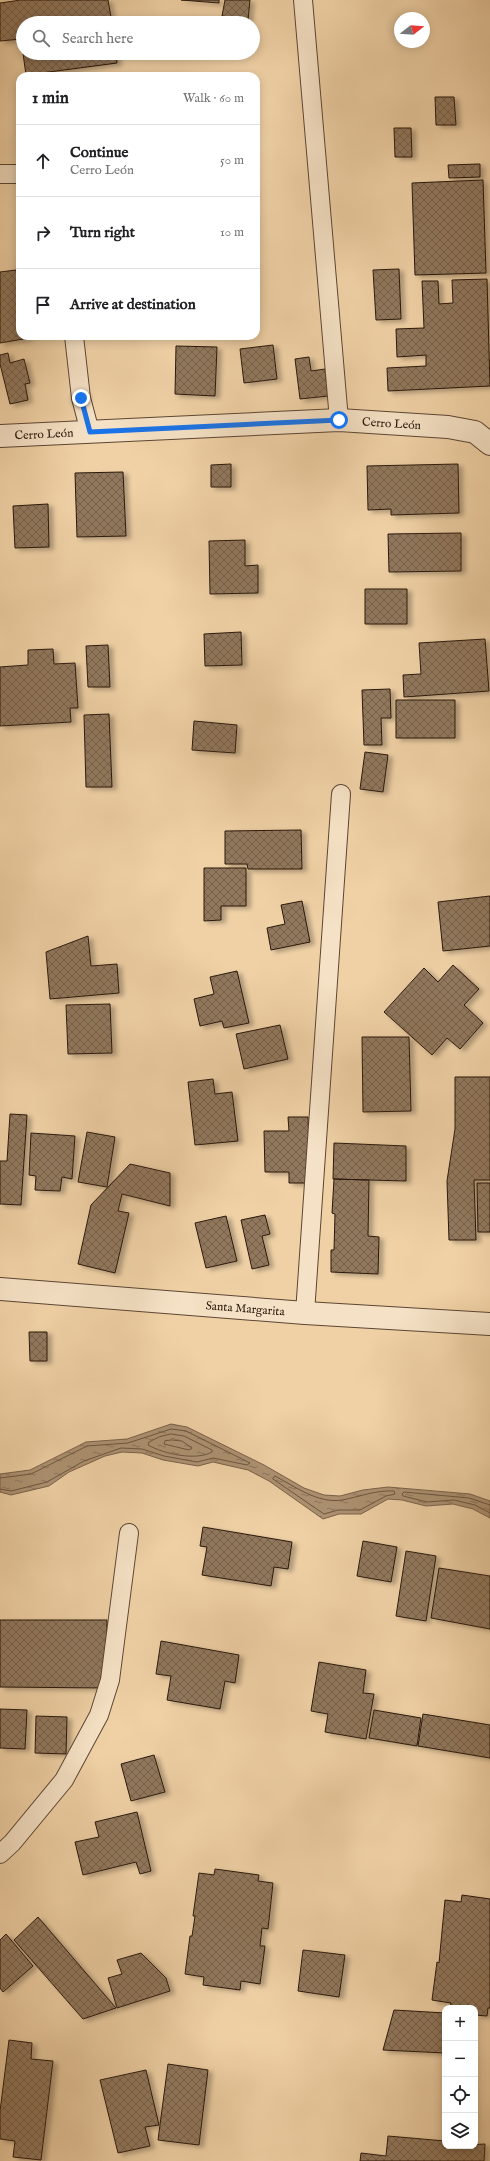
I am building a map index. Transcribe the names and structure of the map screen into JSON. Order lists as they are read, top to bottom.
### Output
{
  "streets": {
    "street": ["Cerro León", "Santa Margarita"]
  },
  "north": "right",
  "page": {
    "search": "Search here",
    "heading": ["1 min", "Walk · 60 m"],
    "list": [
      ["Continue", "Cerro León", "50 m"],
      ["Turn right", "10 m"],
      "Arrive at destination"
    ],
    "map_buttons": ["+", "−"]
  }
}
